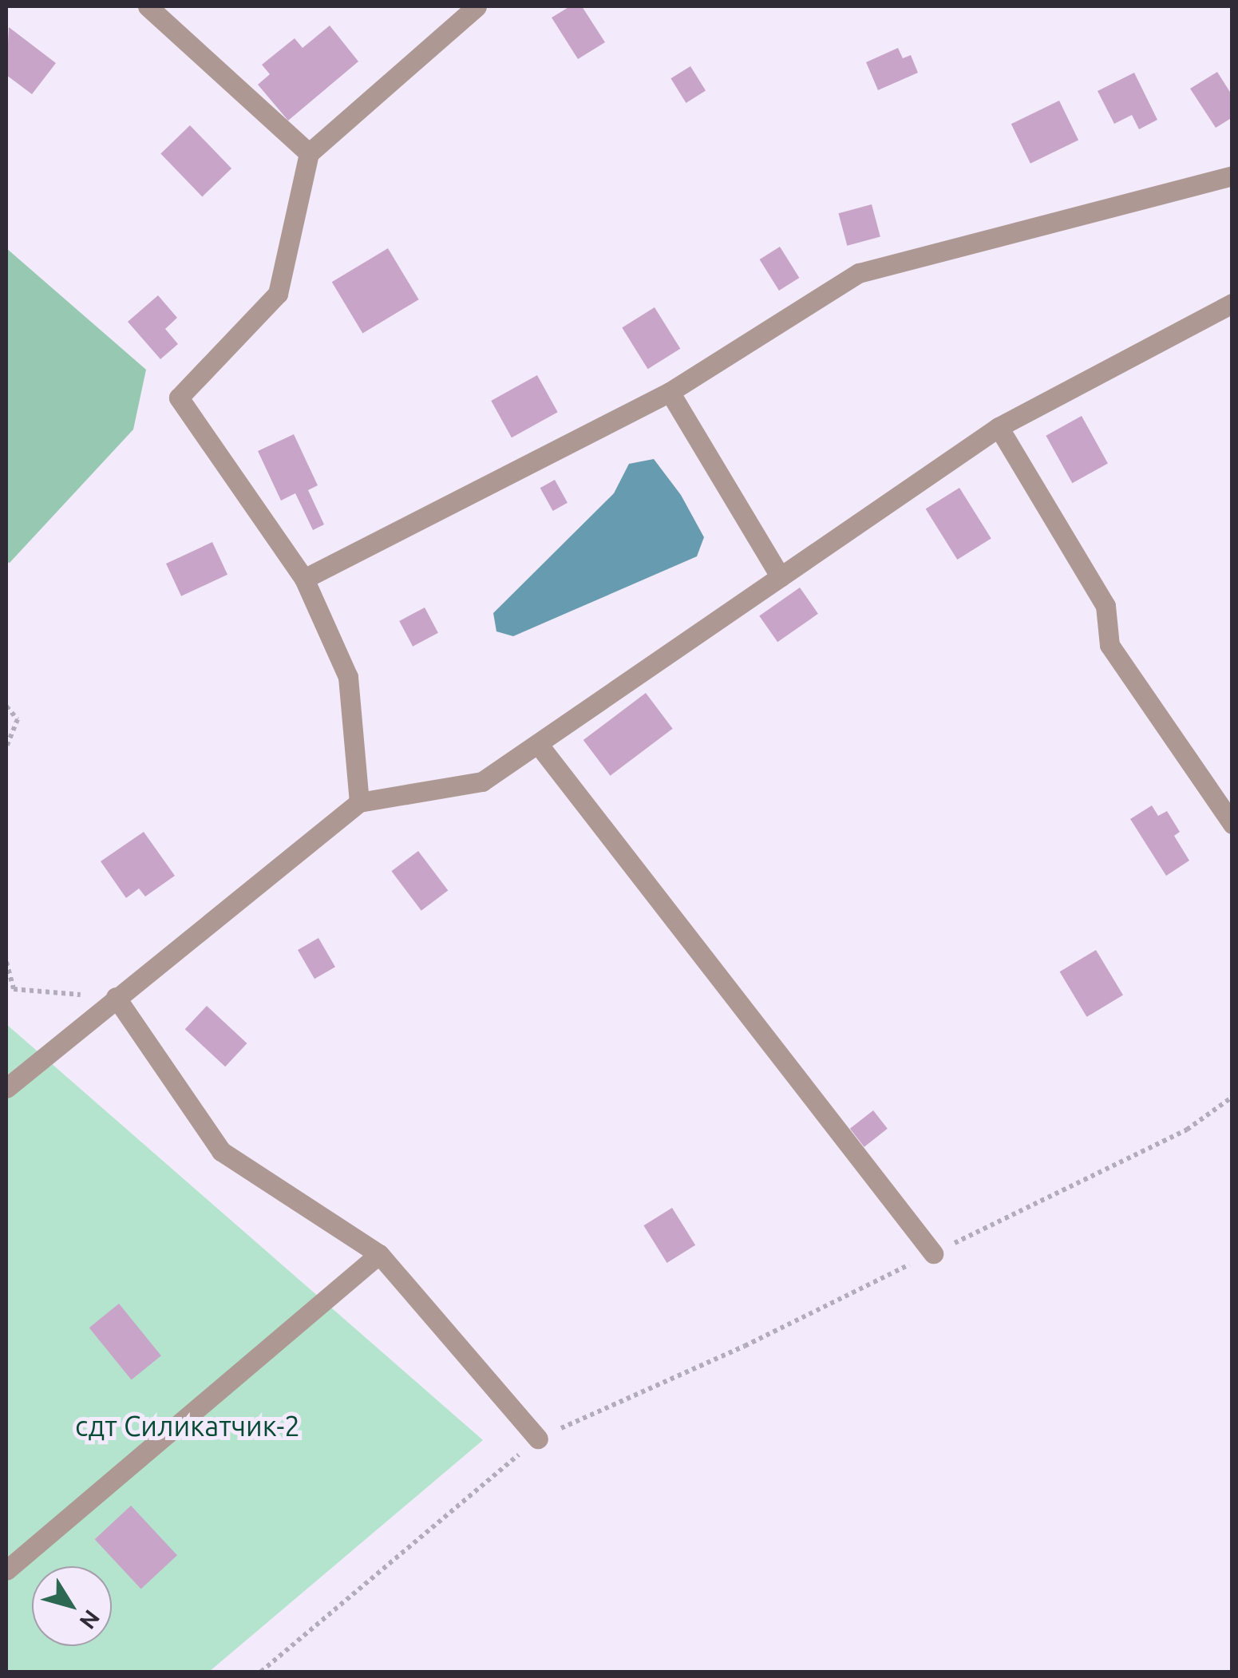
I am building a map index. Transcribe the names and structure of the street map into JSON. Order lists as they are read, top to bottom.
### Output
{
  "parks": ["сдт Силикатчик-2"],
  "north": "bottom right"
}
